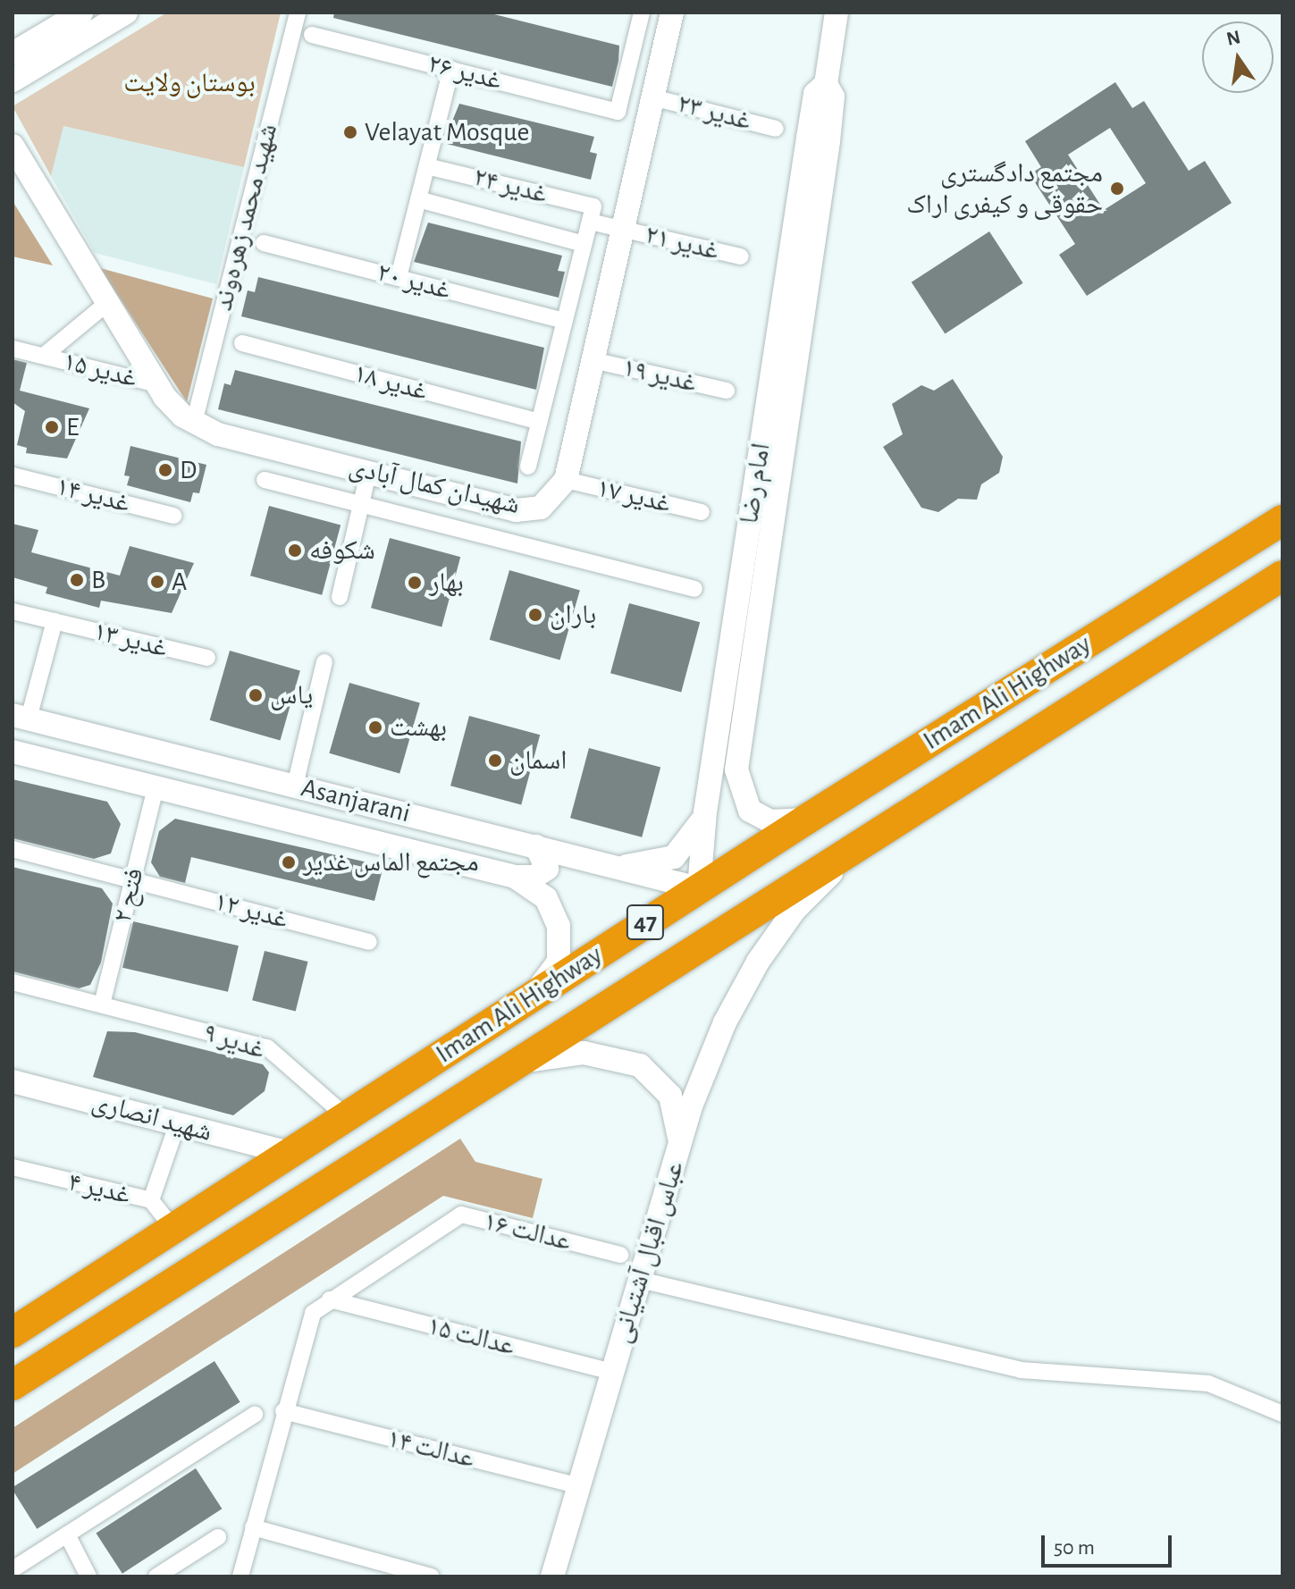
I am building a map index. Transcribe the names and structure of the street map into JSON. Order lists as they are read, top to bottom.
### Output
{
  "streets": {
    "highway": ["Imam Ali Highway", "47"],
    "main road": [
      "امام رضا",
      "شهیدان کمال آبادی",
      "Asanjarani",
      "شهید انصاری",
      "عباس اقبال آشتیانی"
    ],
    "street": [
      "غدیر ۲۶",
      "غدیر ۲۳",
      "غدیر ۲۴",
      "شهید محمد زهره‌وند",
      "غدیر ۲۱",
      "غدیر ۲۰",
      "غدیر ۱۵",
      "غدیر ۱۹",
      "غدیر ۱۸",
      "غدیر ۱۴",
      "غدیر ۱۷",
      "غدیر ۱۳",
      "فتح ۲",
      "غدیر ۱۲",
      "غدیر ۹",
      "غدیر ۴",
      "عدالت ۱۶",
      "عدالت ۱۵",
      "عدالت ۱۴"
    ]
  },
  "crossings": [
    ["غدیر ۲۳", "شهیدان کمال آبادی"],
    ["غدیر ۲۴", "غدیر ۲۱"],
    ["غدیر ۲۴", "شهیدان کمال آبادی"],
    ["شهید محمد زهره‌وند", "شهیدان کمال آبادی"],
    ["غدیر ۲۱", "شهیدان کمال آبادی"],
    ["غدیر ۱۵", "شهیدان کمال آبادی"],
    ["غدیر ۱۹", "شهیدان کمال آبادی"],
    ["امام رضا", "Imam Ali Highway"],
    ["امام رضا", "Asanjarani"],
    ["شهیدان کمال آبادی", "غدیر ۱۷"],
    ["Imam Ali Highway", "Asanjarani"],
    ["Imam Ali Highway", "غدیر ۹"],
    ["Imam Ali Highway", "شهید انصاری"],
    ["Imam Ali Highway", "غدیر ۴"],
    ["Imam Ali Highway", "عباس اقبال آشتیانی"],
    ["Asanjarani", "فتح ۲"],
    ["فتح ۲", "غدیر ۱۲"],
    ["فتح ۲", "غدیر ۹"],
    ["عدالت ۱۶", "عدالت ۱۵"],
    ["عدالت ۱۶", "عدالت ۱۴"],
    ["عباس اقبال آشتیانی", "عدالت ۱۵"],
    ["عباس اقبال آشتیانی", "عدالت ۱۴"]
  ],
  "parks": ["بوستان ولایت"],
  "places": [
    "Velayat Mosque",
    "مجتمع دادگستری حقوقی و کیفری اراک",
    "E",
    "D",
    "شکوفه",
    "B",
    "A",
    "بهار",
    "باران",
    "یاس",
    "بهشت",
    "اسمان",
    "مجتمع الماس غدیر"
  ],
  "scale_bar": "50 m",
  "north": "top"
}
